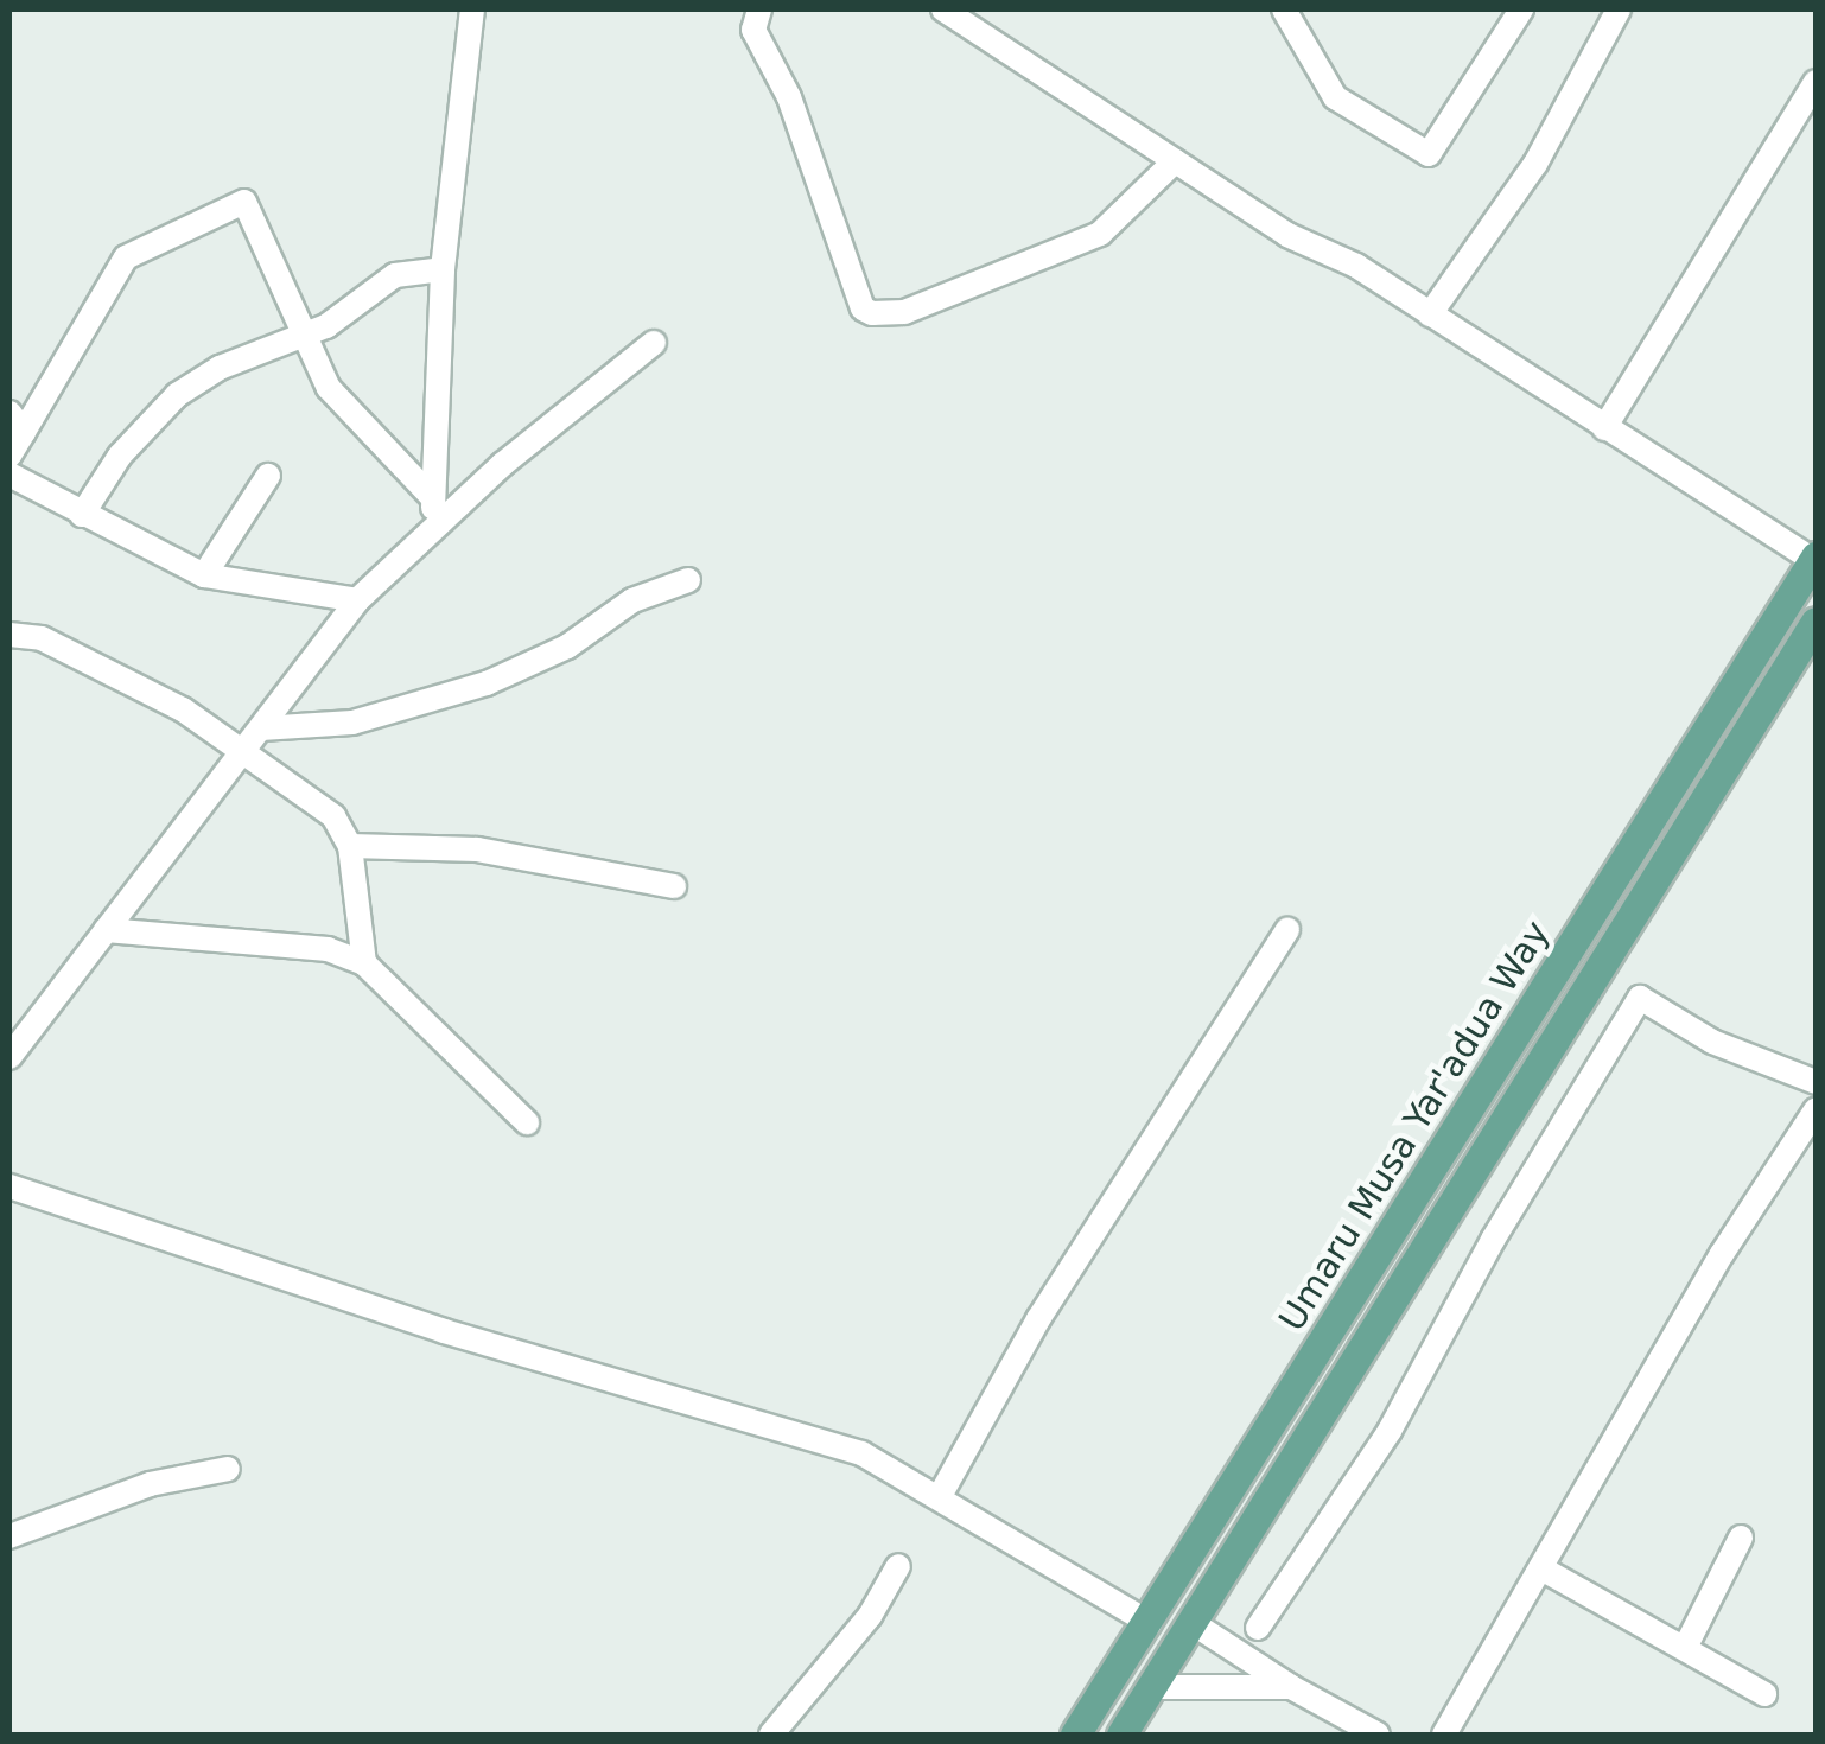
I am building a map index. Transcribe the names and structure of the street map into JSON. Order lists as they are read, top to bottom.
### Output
{
  "streets": {
    "main road": ["Umaru Musa Yar'adua Way"]
  }
}
